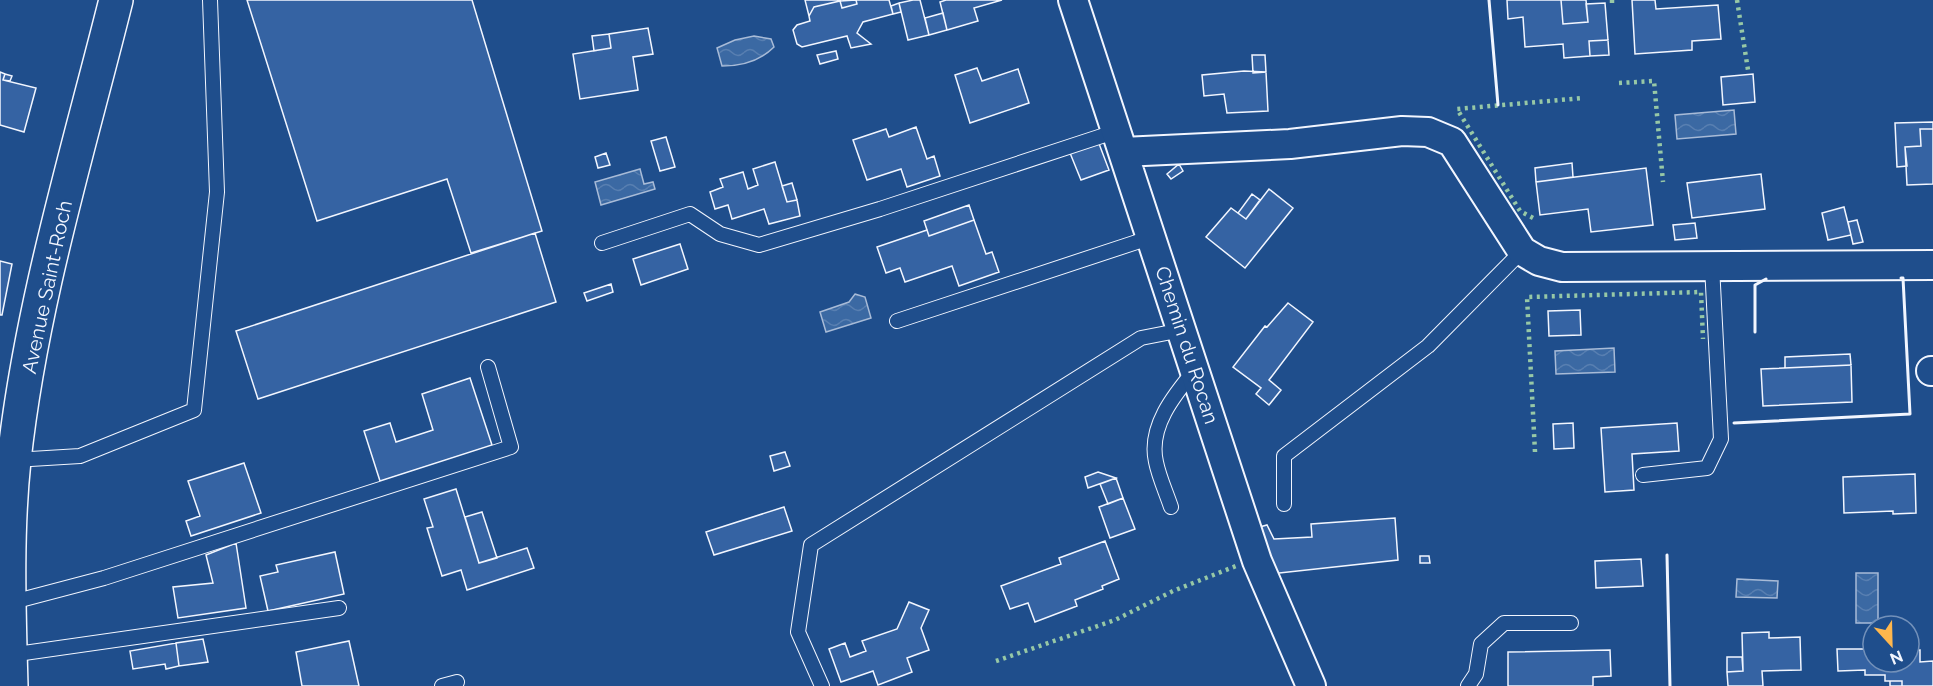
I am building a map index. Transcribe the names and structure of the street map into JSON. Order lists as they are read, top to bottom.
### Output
{
  "streets": {
    "main road": ["Avenue Saint-Roch"],
    "street": ["Chemin du Rocan"]
  },
  "north": "bottom"
}
